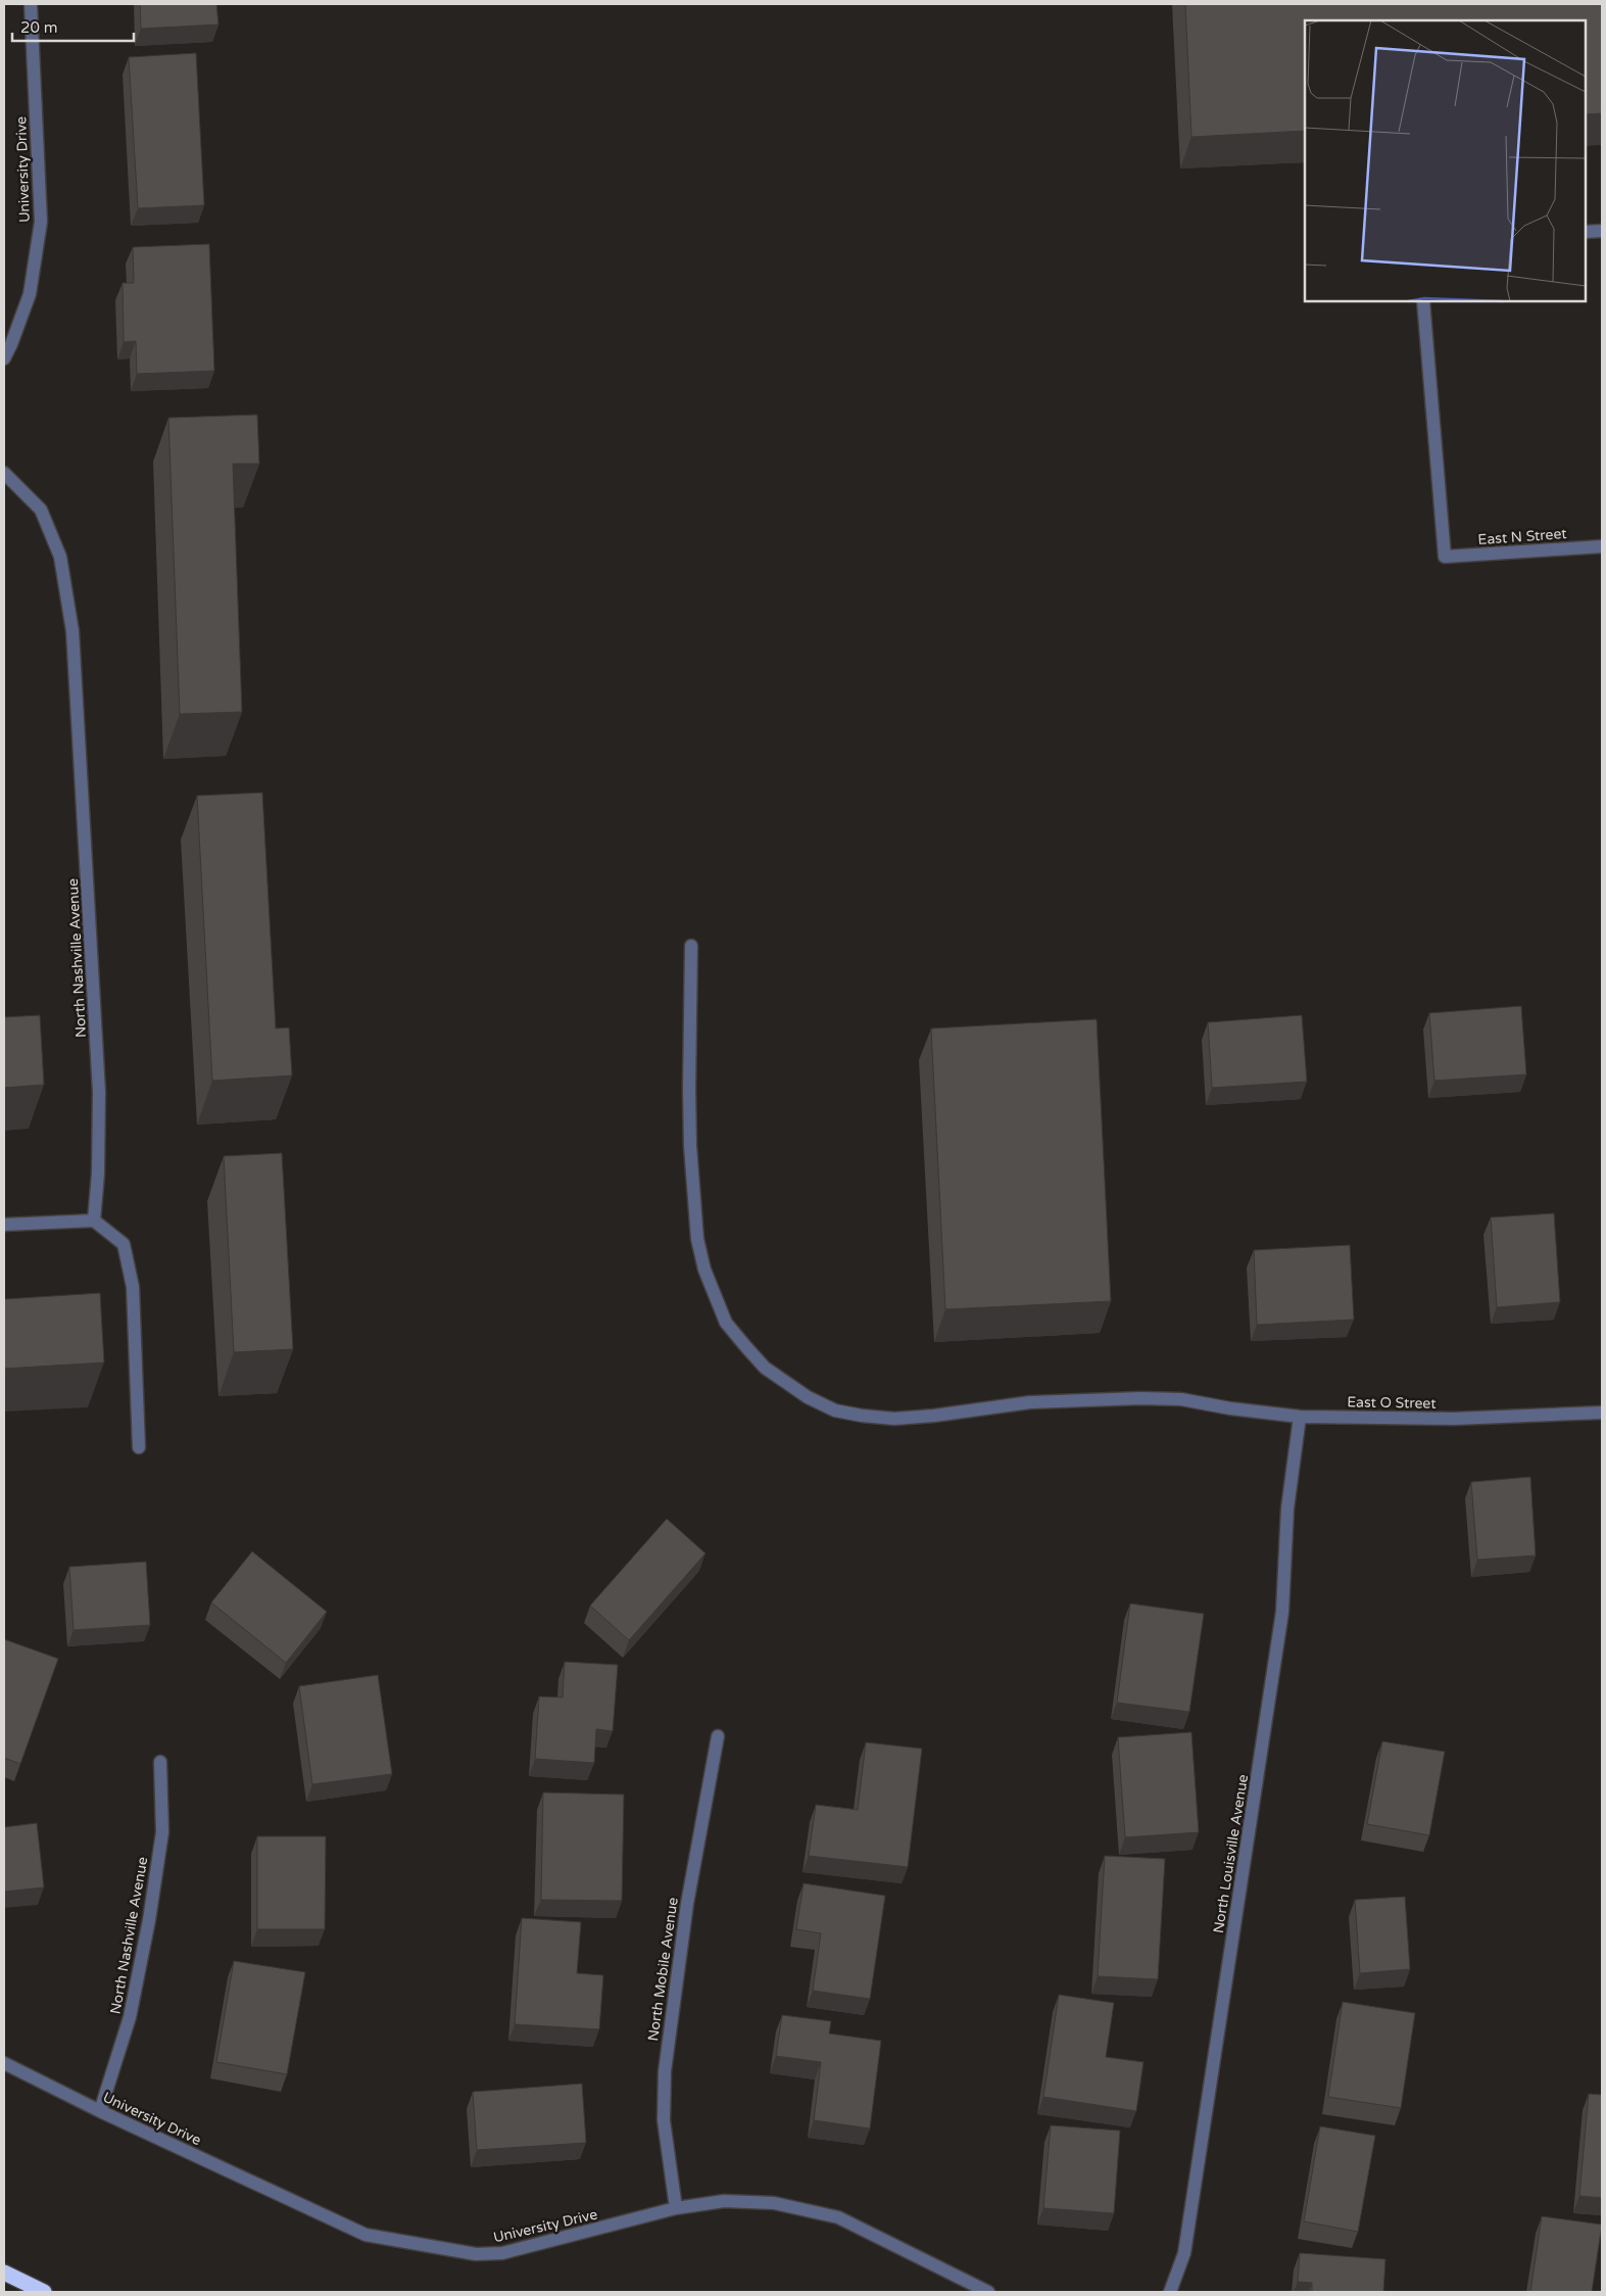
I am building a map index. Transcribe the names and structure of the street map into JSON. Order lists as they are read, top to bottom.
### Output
{
  "streets": {
    "street": [
      "University Drive",
      "East N Street",
      "North Nashville Avenue",
      "East O Street",
      "North Louisville Avenue",
      "North Mobile Avenue"
    ]
  },
  "crossings": [
    ["University Drive", "North Nashville Avenue"],
    ["University Drive", "North Mobile Avenue"],
    ["East O Street", "North Louisville Avenue"]
  ],
  "scale_bar": "20 m"
}
